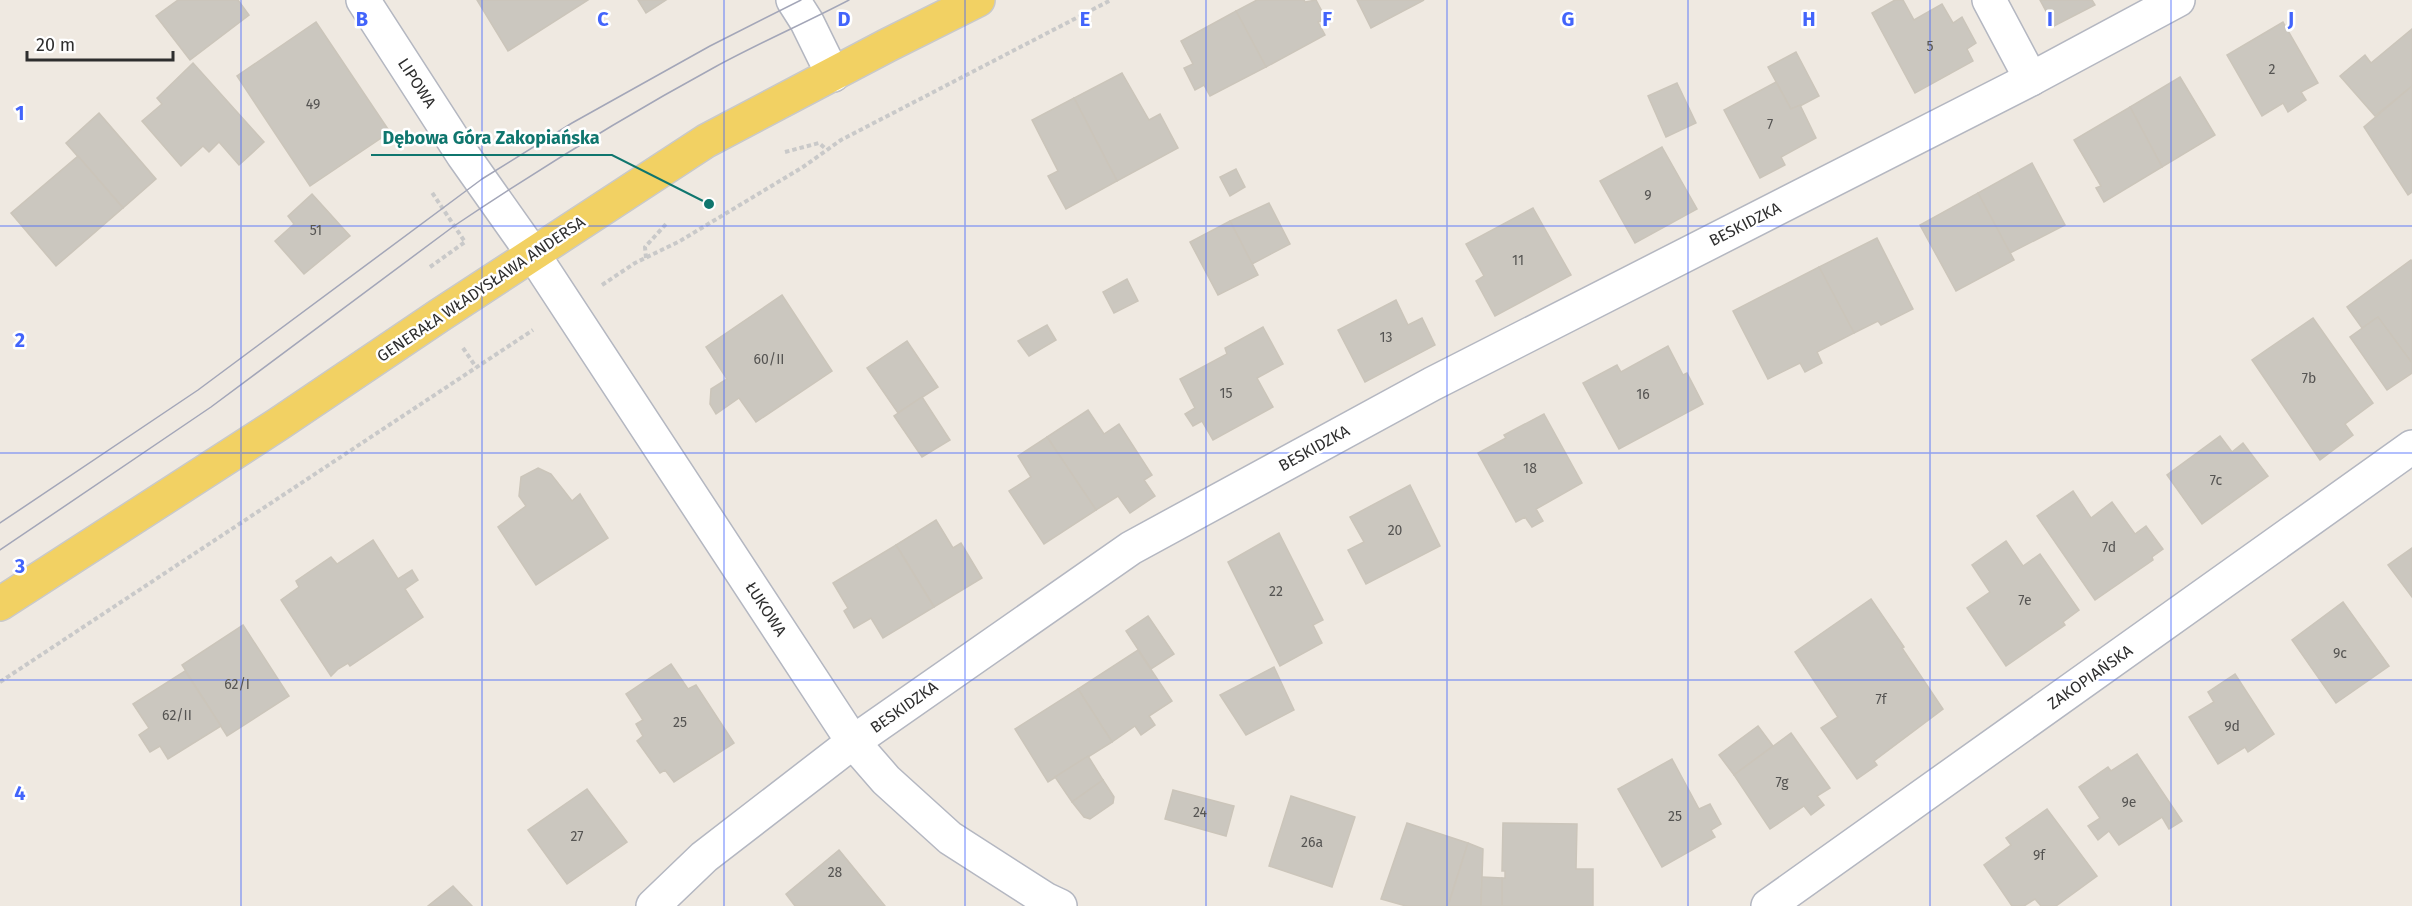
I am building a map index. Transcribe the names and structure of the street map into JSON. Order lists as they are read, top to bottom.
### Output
{
  "streets": {
    "main road": ["GENERAŁA WŁADYSŁAWA ANDERSA"],
    "street": [
      "LIPOWA",
      "BESKIDZKA",
      "ŁUKOWA",
      "ZAKOPIAŃSKA"
    ]
  },
  "crossings": [
    ["LIPOWA", "GENERAŁA WŁADYSŁAWA ANDERSA"],
    ["LIPOWA", "ŁUKOWA"],
    ["BESKIDZKA", "ŁUKOWA"],
    ["GENERAŁA WŁADYSŁAWA ANDERSA", "ŁUKOWA"]
  ],
  "places": ["Dębowa Góra Zakopiańska"],
  "house_numbers": [
    "5",
    "2",
    "49",
    "7",
    "9",
    "51",
    "11",
    "13",
    "60/II",
    "7b",
    "15",
    "16",
    "18",
    "7c",
    "20",
    "7d",
    "22",
    "7e",
    "9c",
    "62/I",
    "7f",
    "62/II",
    "25",
    "9d",
    "7g",
    "9e",
    "24",
    "25",
    "27",
    "26a",
    "9f",
    "28"
  ],
  "scale_bar": "20 m",
  "grid": {
    "columns": [
      "B",
      "C",
      "D",
      "E",
      "F",
      "G",
      "H",
      "I",
      "J"
    ],
    "rows": [
      "1",
      "2",
      "3",
      "4"
    ]
  }
}
